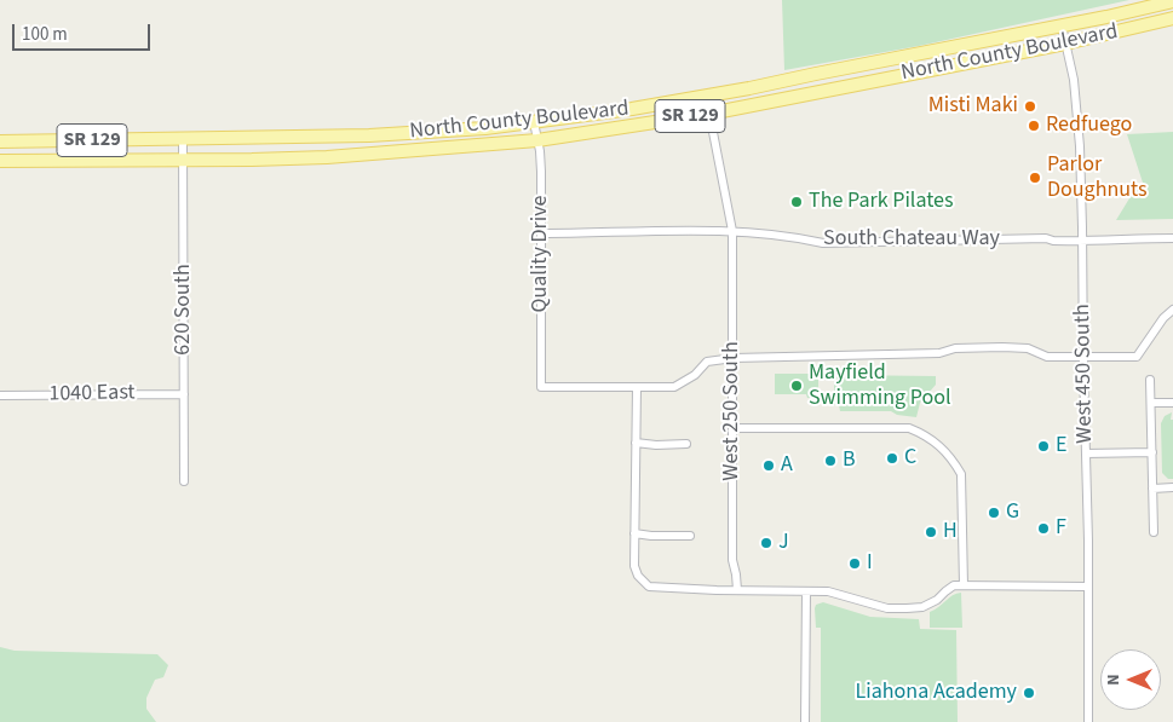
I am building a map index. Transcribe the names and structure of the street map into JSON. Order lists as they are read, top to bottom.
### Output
{
  "streets": {
    "main road": ["North County Boulevard", "SR 129"],
    "street": [
      "South Chateau Way",
      "Quality Drive",
      "620 South",
      "West 450 South",
      "1040 East",
      "West 250 South"
    ]
  },
  "crossings": [
    ["North County Boulevard", "SR 129"],
    ["North County Boulevard", "Quality Drive"],
    ["North County Boulevard", "620 South"],
    ["North County Boulevard", "West 450 South"],
    ["North County Boulevard", "West 250 South"],
    ["SR 129", "620 South"],
    ["South Chateau Way", "Quality Drive"],
    ["South Chateau Way", "West 450 South"],
    ["South Chateau Way", "West 250 South"],
    ["620 South", "1040 East"]
  ],
  "places": [
    "Misti Maki",
    "Redfuego",
    "Parlor Doughnuts",
    "The Park Pilates",
    "Mayfield Swimming Pool",
    "E",
    "C",
    "B",
    "A",
    "G",
    "F",
    "H",
    "J",
    "I",
    "Liahona Academy"
  ],
  "scale_bar": "100 m",
  "north": "left"
}
